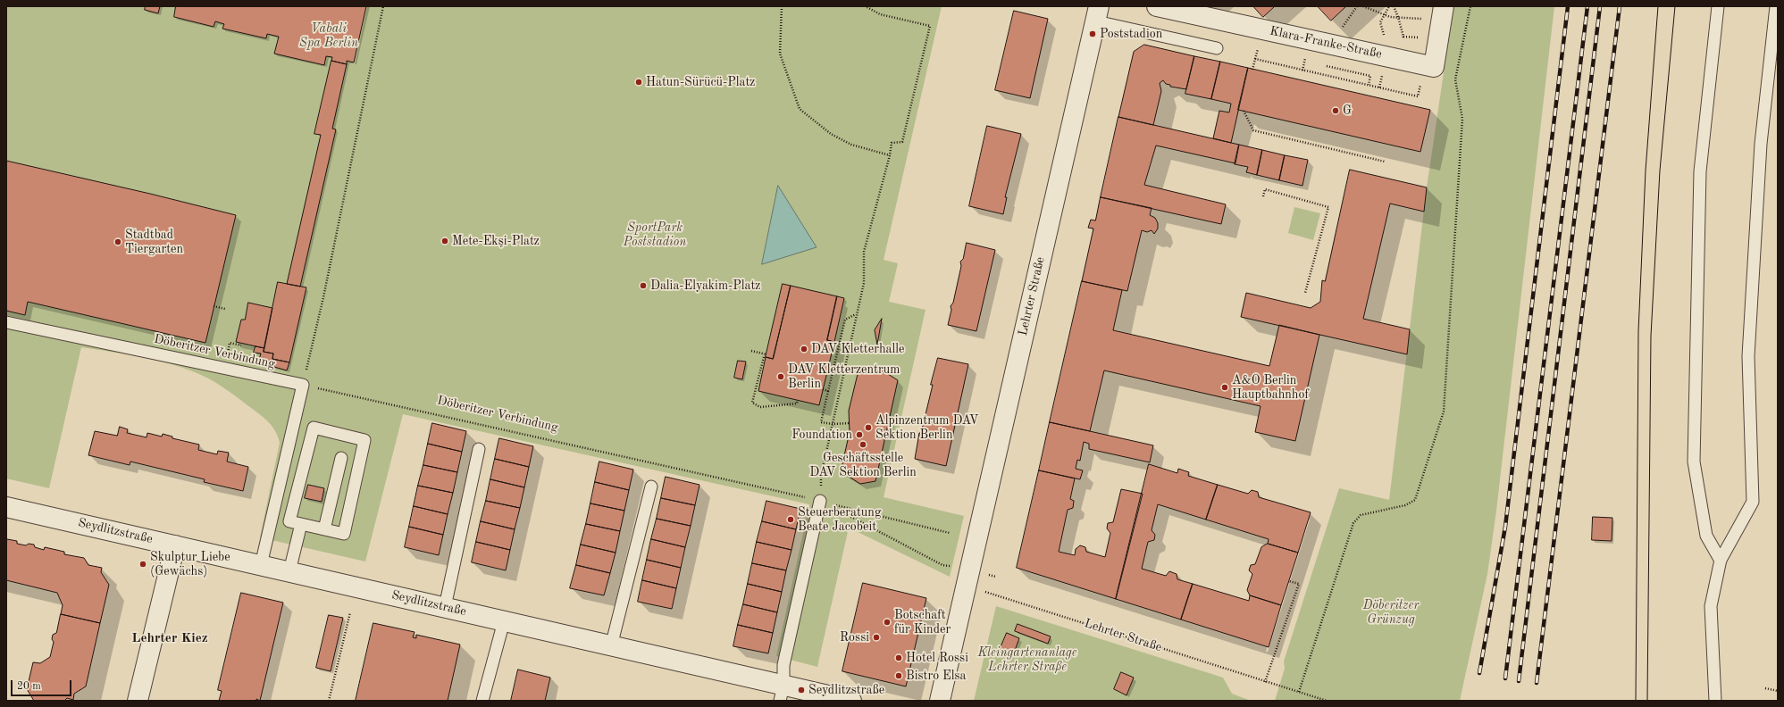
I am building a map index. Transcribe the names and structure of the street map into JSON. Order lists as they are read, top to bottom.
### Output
{
  "streets": {
    "street": ["Klara-Franke-Straße", "Lehrter Straße", "Seydlitzstraße"],
    "lane": ["Döberitzer Verbindung"]
  },
  "crossings": [
    ["Lehrter Straße", "Döberitzer Verbindung"]
  ],
  "districts": ["Lehrter Kiez"],
  "parks": [
    "Vabali Spa Berlin",
    "SportPark Poststadion",
    "Döberitzer Grünzug",
    "Kleingartenanlage Lehrter Straße"
  ],
  "places": [
    "Poststadion",
    "Hatun-Sürücü-Platz",
    "G",
    "Mete-Ekşi-Platz",
    "Stadtbad Tiergarten",
    "Dalia-Elyakim-Platz",
    "DAV Kletterhalle",
    "DAV Kletterzentrum Berlin",
    "A&O Berlin Hauptbahnhof",
    "Alpinzentrum DAV Sektion Berlin",
    "Foundation",
    "Geschäftsstelle DAV Sektion Berlin",
    "Steuerberatung Beate Jacobeit",
    "Skulptur Liebe (Gewächs)",
    "Botschaft für Kinder",
    "Rossi",
    "Hotel Rossi",
    "Bistro Elsa",
    "Seydlitzstraße"
  ],
  "scale_bar": "20 m"
}
